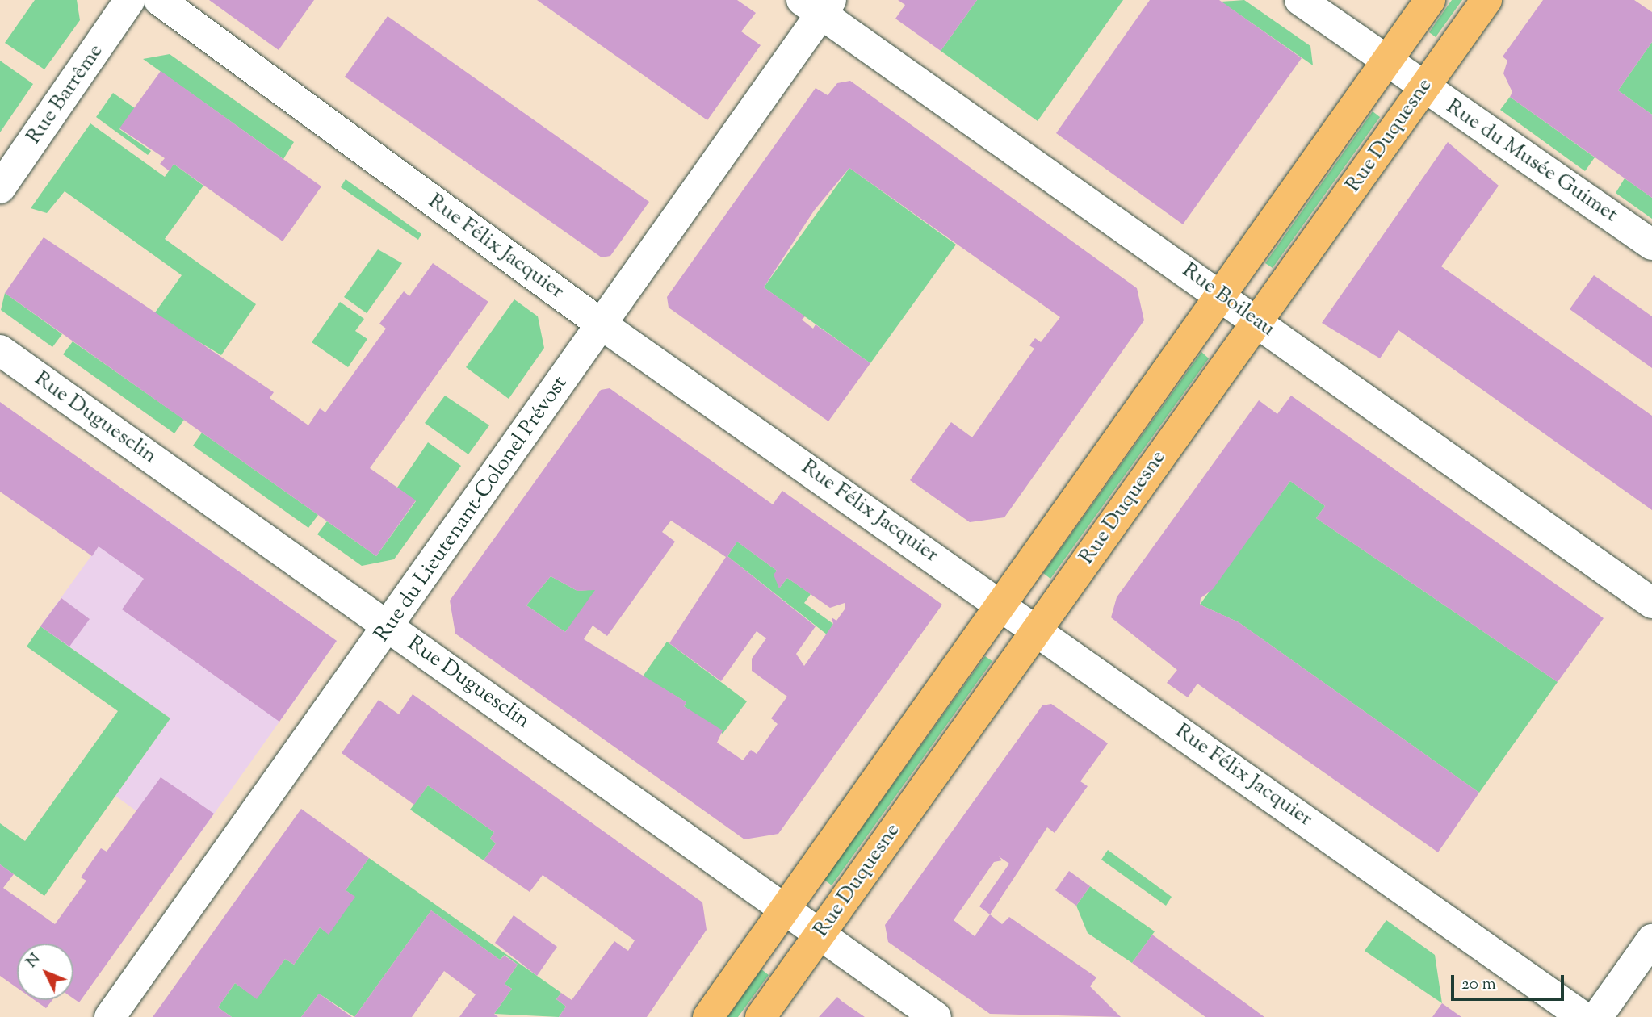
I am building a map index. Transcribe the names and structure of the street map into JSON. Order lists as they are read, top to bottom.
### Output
{
  "streets": {
    "main road": ["Rue Duquesne"],
    "street": [
      "Rue Barrême",
      "Rue du Musée Guimet",
      "Rue Félix Jacquier",
      "Rue Boileau",
      "Rue Duguesclin",
      "Rue du Lieutenant-Colonel Prévost"
    ]
  },
  "crossings": [
    ["Rue Duquesne", "Rue du Musée Guimet"],
    ["Rue Duquesne", "Rue Félix Jacquier"],
    ["Rue Duquesne", "Rue Boileau"],
    ["Rue Duquesne", "Rue Duguesclin"],
    ["Rue Félix Jacquier", "Rue du Lieutenant-Colonel Prévost"],
    ["Rue Boileau", "Rue du Lieutenant-Colonel Prévost"],
    ["Rue Duguesclin", "Rue du Lieutenant-Colonel Prévost"]
  ],
  "scale_bar": "20 m",
  "north": "top left"
}
